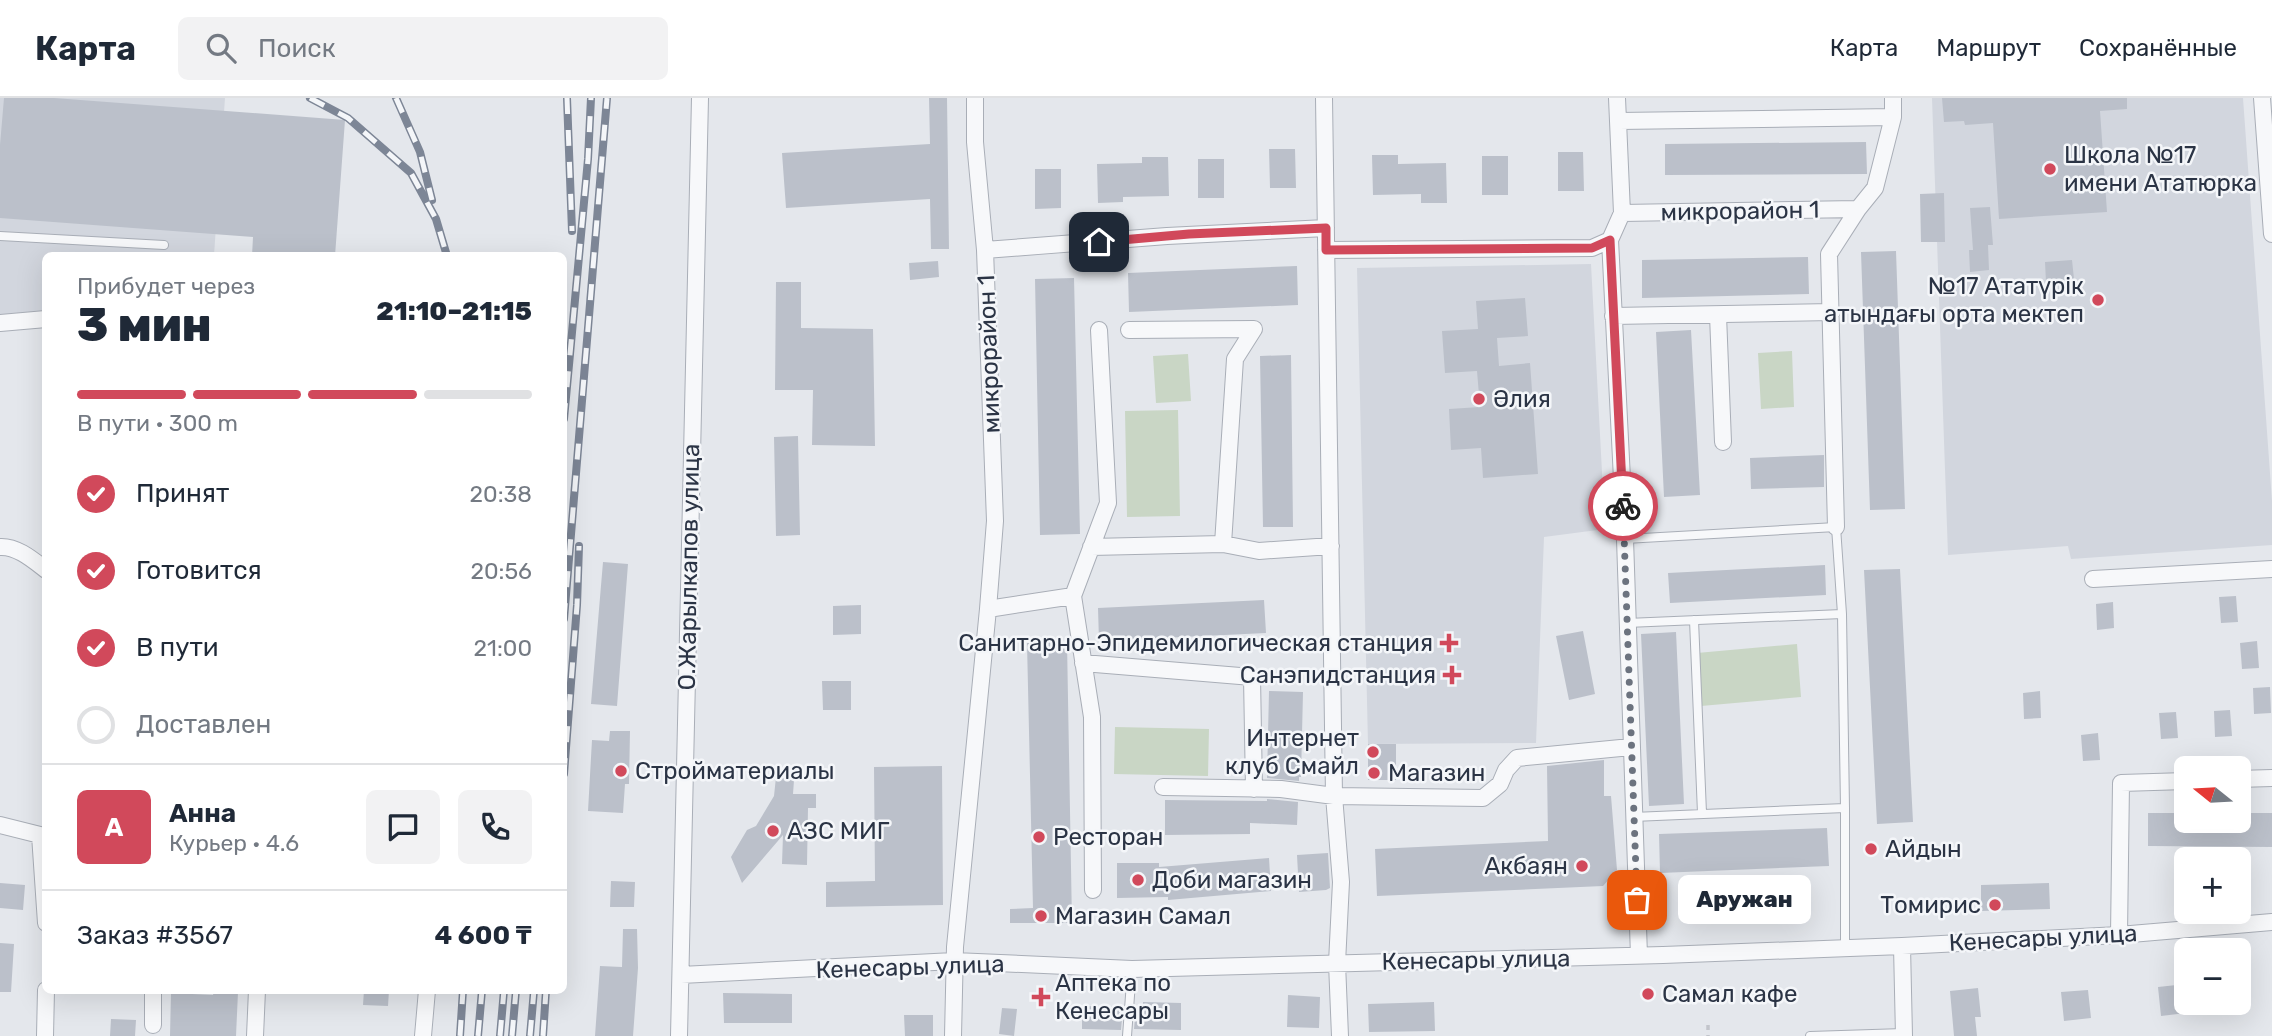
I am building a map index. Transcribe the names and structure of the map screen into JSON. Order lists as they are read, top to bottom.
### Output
{
  "streets": {
    "street": ["микрорайон 1", "О.Жарылкапов улица", "Кенесары улица"]
  },
  "crossings": [
    ["микрорайон 1", "Кенесары улица"],
    ["О.Жарылкапов улица", "Кенесары улица"]
  ],
  "places": {
    "other": [
      "Школа №17 имени Ататюрка",
      "№17 Ататүрік атындағы орта мектеп",
      "Әлия",
      "Интернет клуб Смайл",
      "Стройматериалы",
      "Магазин",
      "АЗС МИГ",
      "Ресторан",
      "Айдын",
      "Акбаян",
      "Доби магазин",
      "Аружан",
      "Томирис",
      "Магазин Самал",
      "Самал кафе"
    ],
    "health": ["Санитарно-Эпидемилогическая станция", "Санэпидстанция", "Аптека по Кенесары"]
  },
  "north": "left",
  "page": {
    "header": "Карта",
    "search": "Поиск",
    "nav": ["Карта", "Маршрут", "Сохранённые"],
    "heading": ["3 мин", "Прибудет через", "21:10–21:15"],
    "panel": [
      "Анна",
      "Курьер · 4.6",
      "Заказ #3567",
      "4 600 ₸"
    ],
    "bar": "В пути · 300 m",
    "list": [
      ["Принят", "20:38"],
      ["Готовится", "20:56"],
      ["В пути", "21:00"],
      "Доставлен"
    ],
    "map_buttons": ["+", "−"],
    "round": "А",
    "bubble": "Аружан"
  }
}
